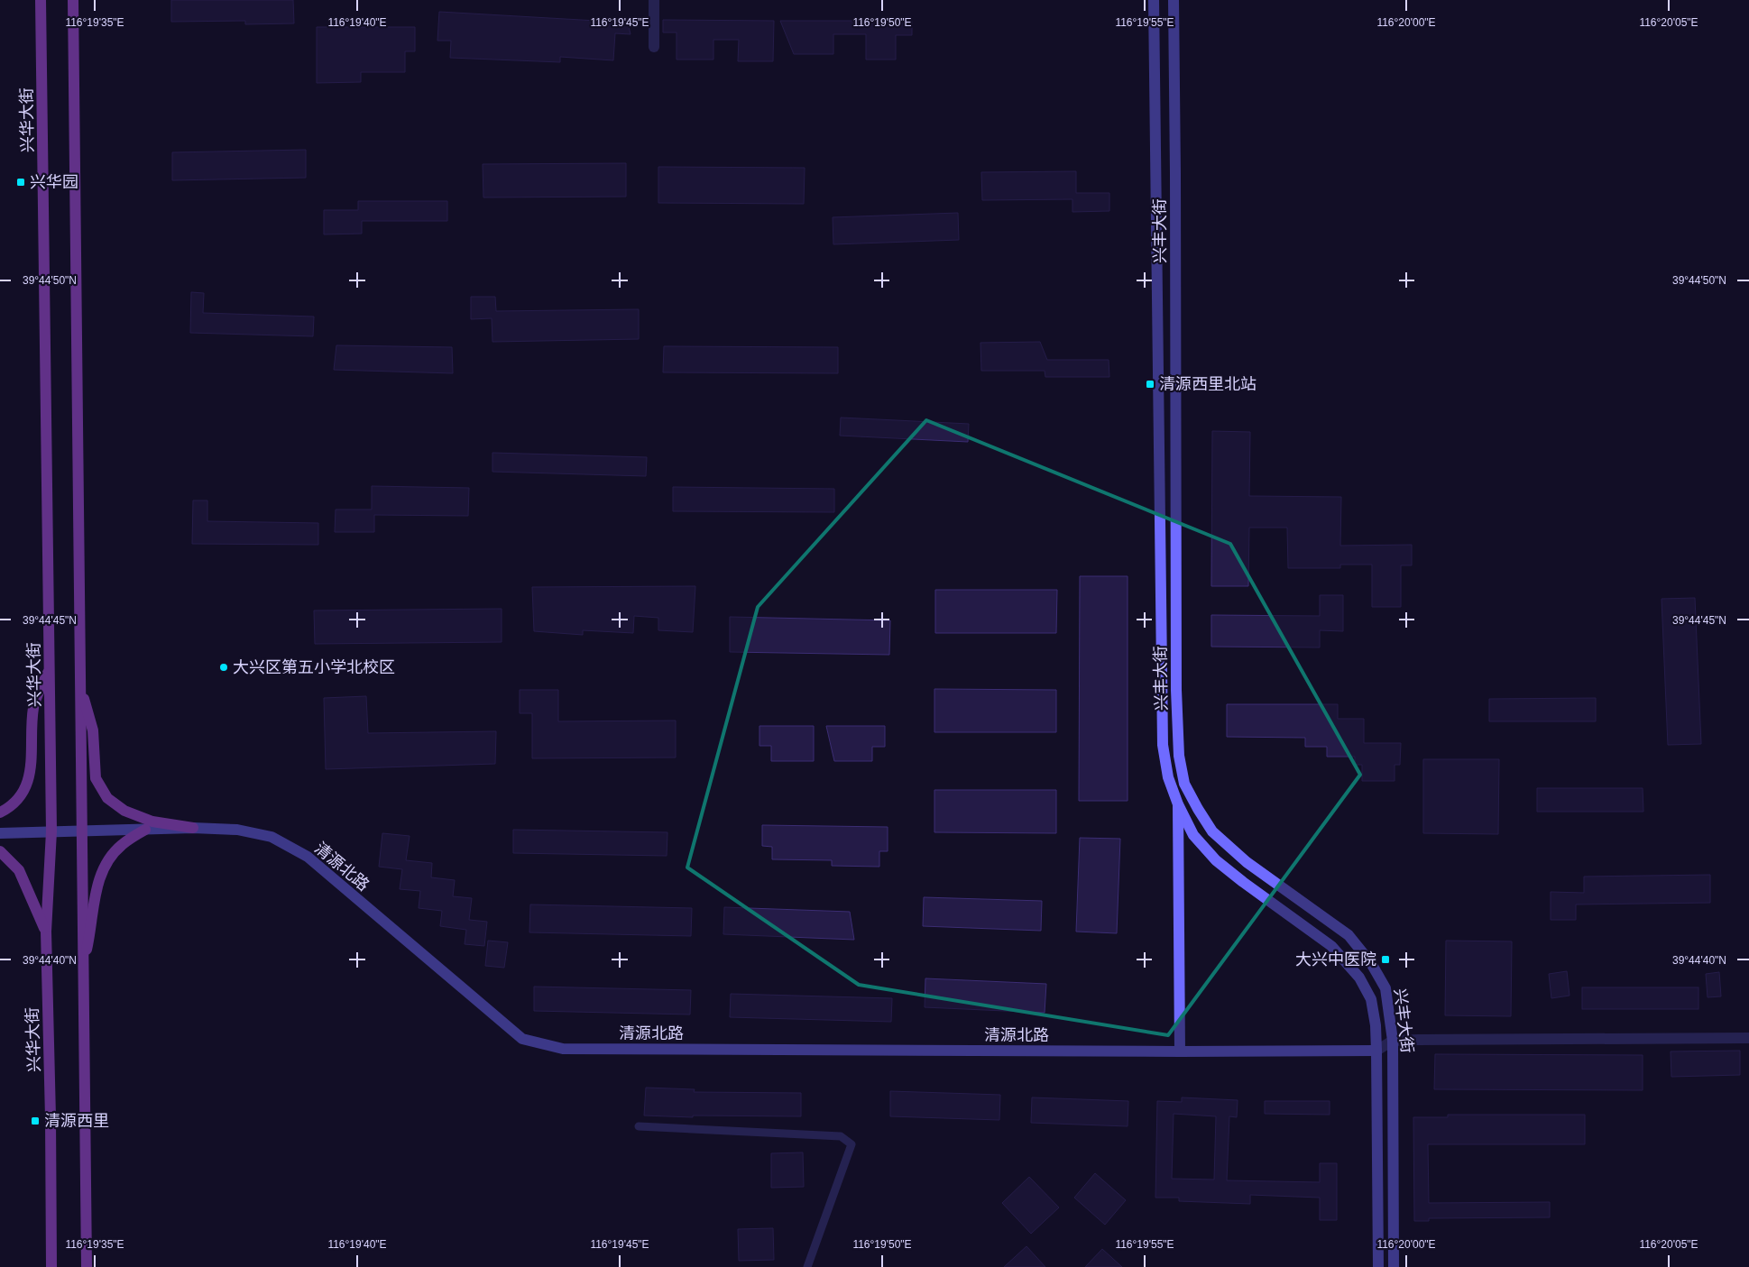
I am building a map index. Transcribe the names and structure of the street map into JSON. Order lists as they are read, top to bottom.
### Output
{
  "streets": {
    "main road": ["兴华大街", "兴丰大街", "清源北路"]
  },
  "crossings": [
    ["兴华大街", "清源北路"],
    ["兴丰大街", "清源北路"]
  ],
  "places": {
    "transit": [
      "兴华园",
      "清源西里北站",
      "大兴中医院",
      "清源西里"
    ],
    "other": ["大兴区第五小学北校区"]
  },
  "coordinates": [
    "116°19'35\"E",
    "116°19'40\"E",
    "116°19'45\"E",
    "116°19'50\"E",
    "116°19'55\"E",
    "116°20'00\"E",
    "116°20'05\"E",
    "39°44'50\"N",
    "39°44'45\"N",
    "39°44'40\"N"
  ]
}
